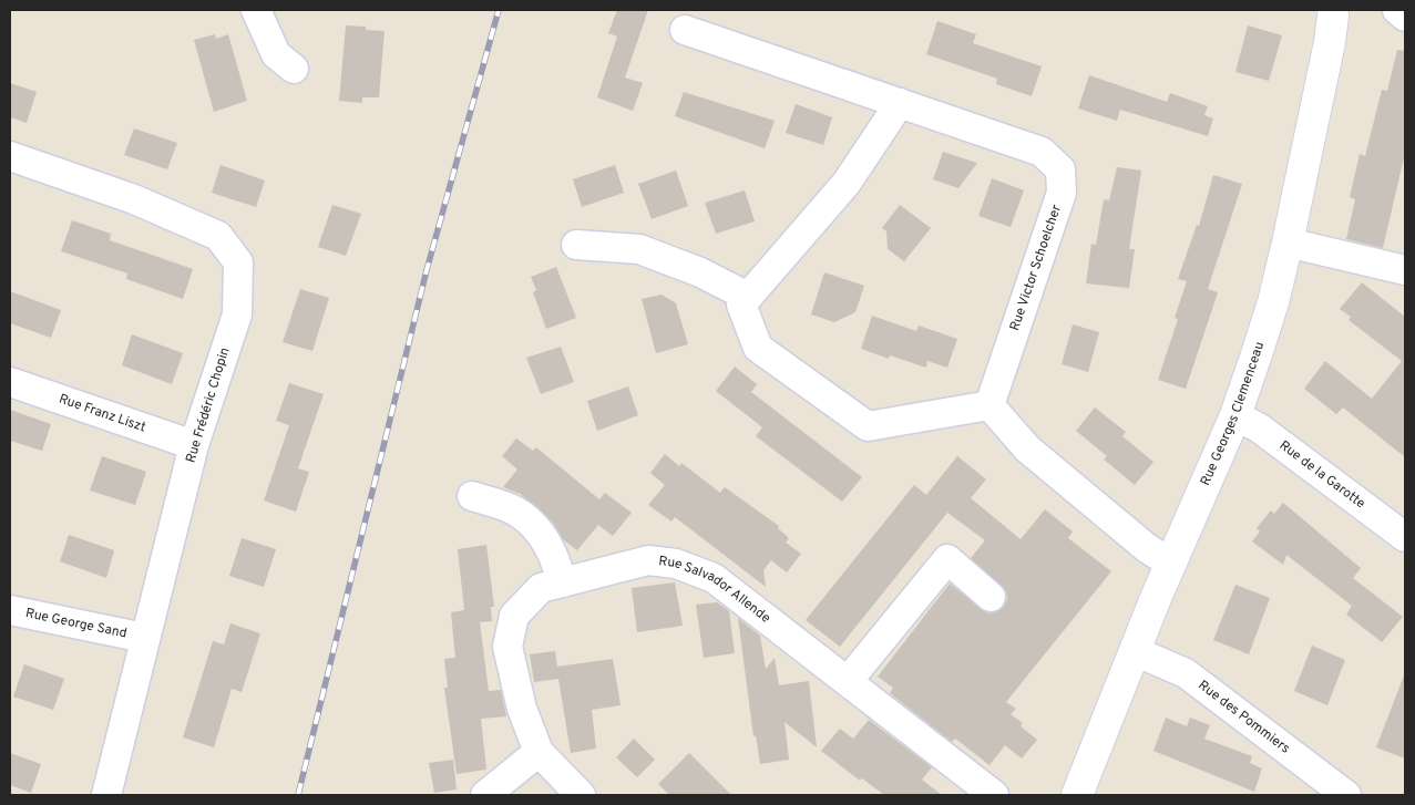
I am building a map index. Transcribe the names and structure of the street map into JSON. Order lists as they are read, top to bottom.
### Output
{
  "streets": {
    "street": [
      "Rue Victor Schoelcher",
      "Rue Frédéric Chopin",
      "Rue Franz Liszt",
      "Rue Georges Clemenceau",
      "Rue de la Garotte",
      "Rue Salvador Allende",
      "Rue George Sand",
      "Rue des Pommiers"
    ]
  },
  "crossings": [
    ["Rue Frédéric Chopin", "Rue Franz Liszt"],
    ["Rue Frédéric Chopin", "Rue George Sand"],
    ["Rue Georges Clemenceau", "Rue de la Garotte"],
    ["Rue Georges Clemenceau", "Rue des Pommiers"]
  ]
}
